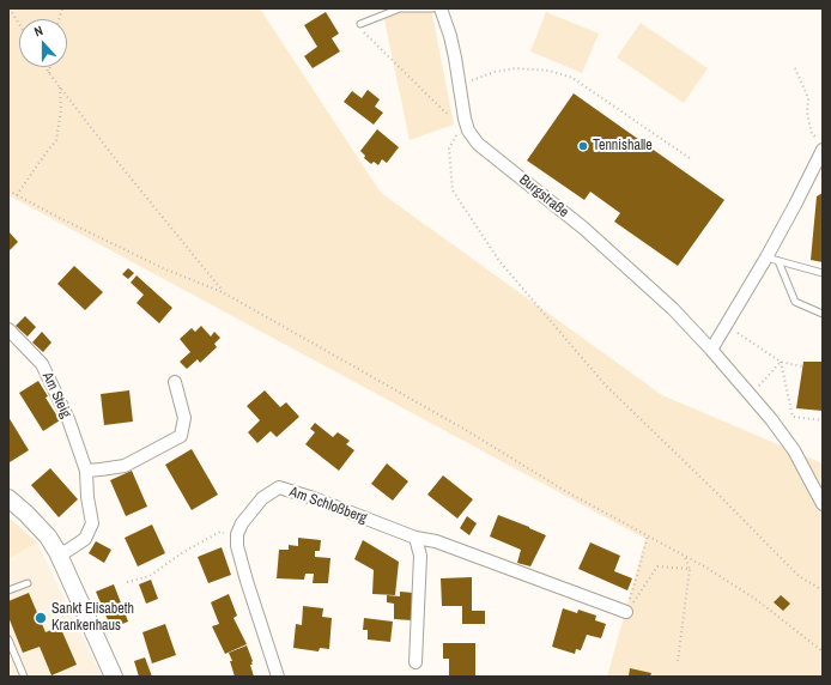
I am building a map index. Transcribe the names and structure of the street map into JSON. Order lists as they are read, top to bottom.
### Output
{
  "streets": {
    "street": ["Burgstraße", "Am Steig", "Am Schloßberg"]
  },
  "places": ["Tennishalle", "Sankt Elisabeth Krankenhaus"],
  "north": "top"
}
